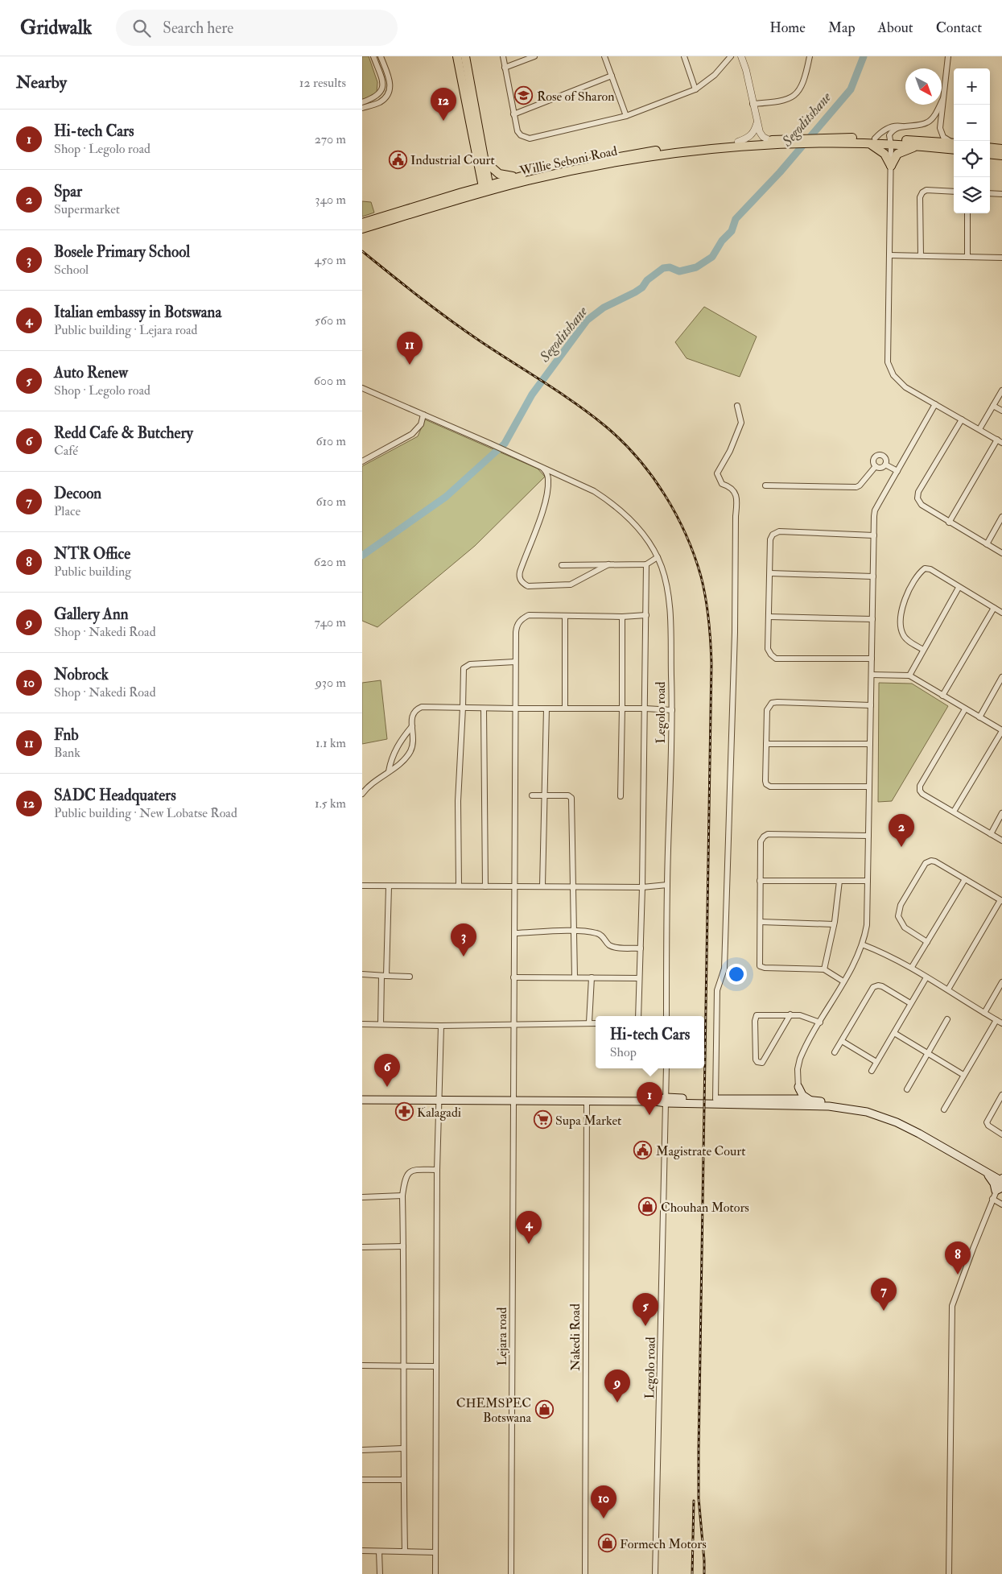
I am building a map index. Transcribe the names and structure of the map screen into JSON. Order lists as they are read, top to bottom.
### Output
{
  "streets": {
    "main road": ["Willie Seboni Road"],
    "street": ["Legolo road", "Lejara road", "Nakedi Road"]
  },
  "water": ["Segoditshane"],
  "places": {
    "school or university": ["Rose of Sharon"],
    "public building": ["Industrial Court", "Magistrate Court"],
    "pharmacy": ["Kalagadi"],
    "supermarket": ["Supa Market"],
    "shop": ["Chouhan Motors", "CHEMSPEC Botswana", "Formech Motors"]
  },
  "north": "bottom right",
  "page": {
    "header": "Gridwalk",
    "search": "Search here",
    "nav": [
      "Home",
      "Map",
      "About",
      "Contact"
    ],
    "heading": ["Nearby", "12 results"],
    "map_buttons": ["+", "−"],
    "pins": [
      "12",
      "11",
      "2",
      "3",
      "6",
      "1",
      "4",
      "8",
      "7",
      "5",
      "9",
      "10"
    ],
    "list": [
      {
        "mark": "1",
        "name": "Hi-tech Cars",
        "note": "Shop · Legolo road",
        "value": "270 m"
      },
      {
        "mark": "2",
        "name": "Spar",
        "note": "Supermarket",
        "value": "340 m"
      },
      {
        "mark": "3",
        "name": "Bosele Primary School",
        "note": "School",
        "value": "450 m"
      },
      {
        "mark": "4",
        "name": "Italian embassy in Botswana",
        "note": "Public building · Lejara road",
        "value": "560 m"
      },
      {
        "mark": "5",
        "name": "Auto Renew",
        "note": "Shop · Legolo road",
        "value": "600 m"
      },
      {
        "mark": "6",
        "name": "Redd Cafe & Butchery",
        "note": "Café",
        "value": "610 m"
      },
      {
        "mark": "7",
        "name": "Decoon",
        "note": "Place",
        "value": "610 m"
      },
      {
        "mark": "8",
        "name": "NTR Office",
        "note": "Public building",
        "value": "620 m"
      },
      {
        "mark": "9",
        "name": "Gallery Ann",
        "note": "Shop · Nakedi Road",
        "value": "740 m"
      },
      {
        "mark": "10",
        "name": "Nobrock",
        "note": "Shop · Nakedi Road",
        "value": "930 m"
      },
      {
        "mark": "11",
        "name": "Fnb",
        "note": "Bank",
        "value": "1.1 km"
      },
      {
        "mark": "12",
        "name": "SADC Headquaters",
        "note": "Public building · New Lobatse Road",
        "value": "1.5 km"
      }
    ],
    "popup": ["Hi-tech Cars", "Shop"]
  }
}
